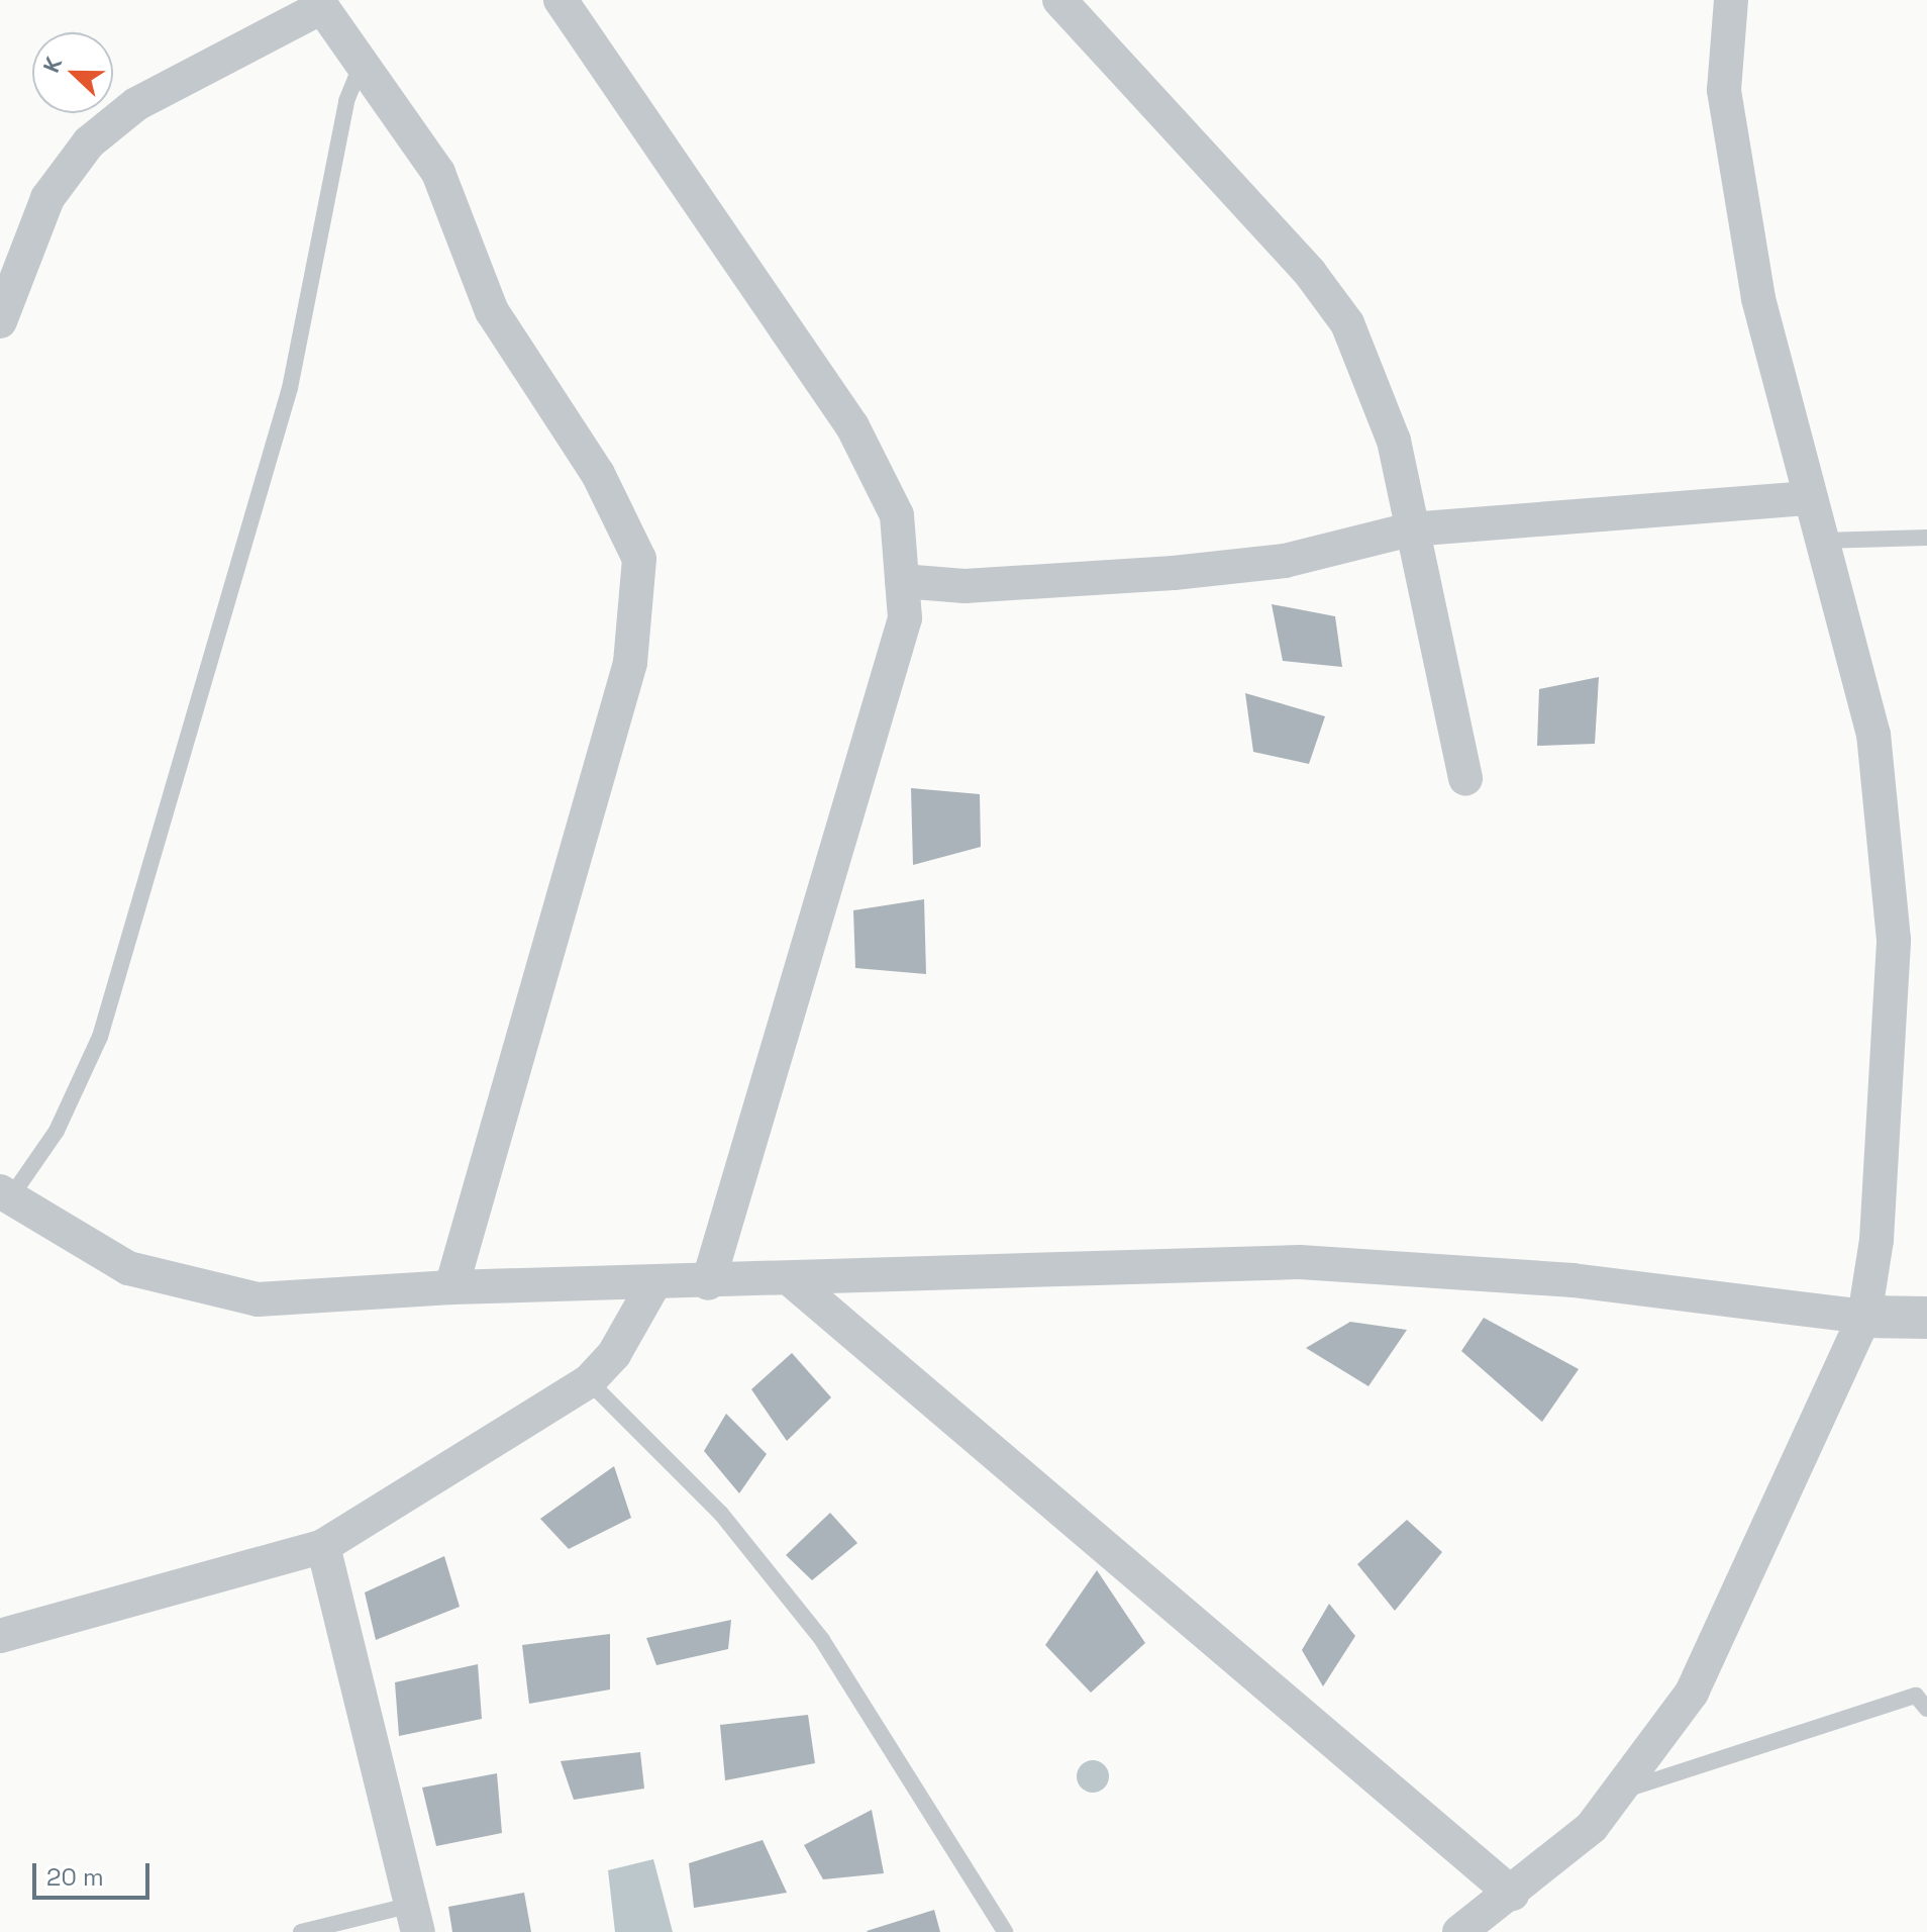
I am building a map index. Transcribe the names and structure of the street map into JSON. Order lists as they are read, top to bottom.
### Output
{
  "scale_bar": "20 m",
  "north": "left"
}
